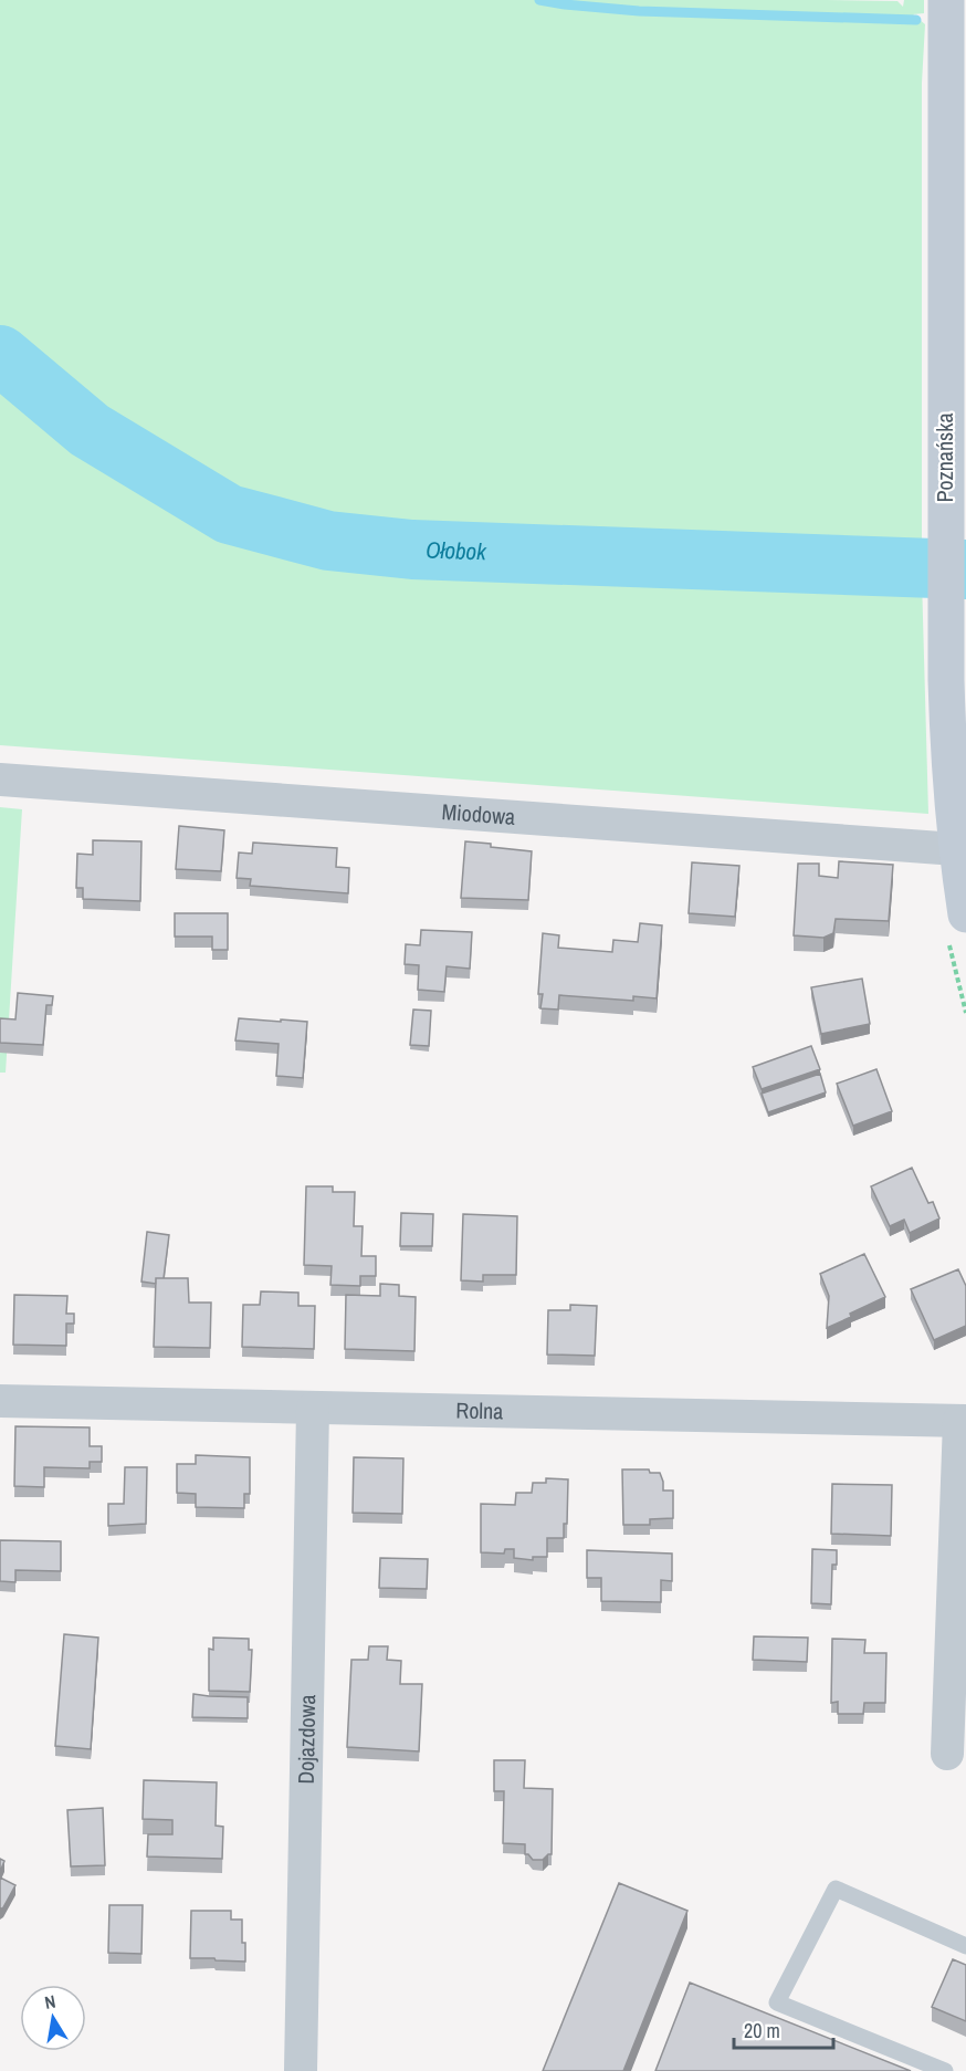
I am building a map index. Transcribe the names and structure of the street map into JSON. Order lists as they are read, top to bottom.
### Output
{
  "streets": {
    "main road": ["Poznańska"],
    "street": ["Miodowa", "Rolna", "Dojazdowa"]
  },
  "crossings": [
    ["Poznańska", "Miodowa"],
    ["Rolna", "Dojazdowa"]
  ],
  "water": ["Ołobok"],
  "scale_bar": "20 m",
  "north": "top"
}
